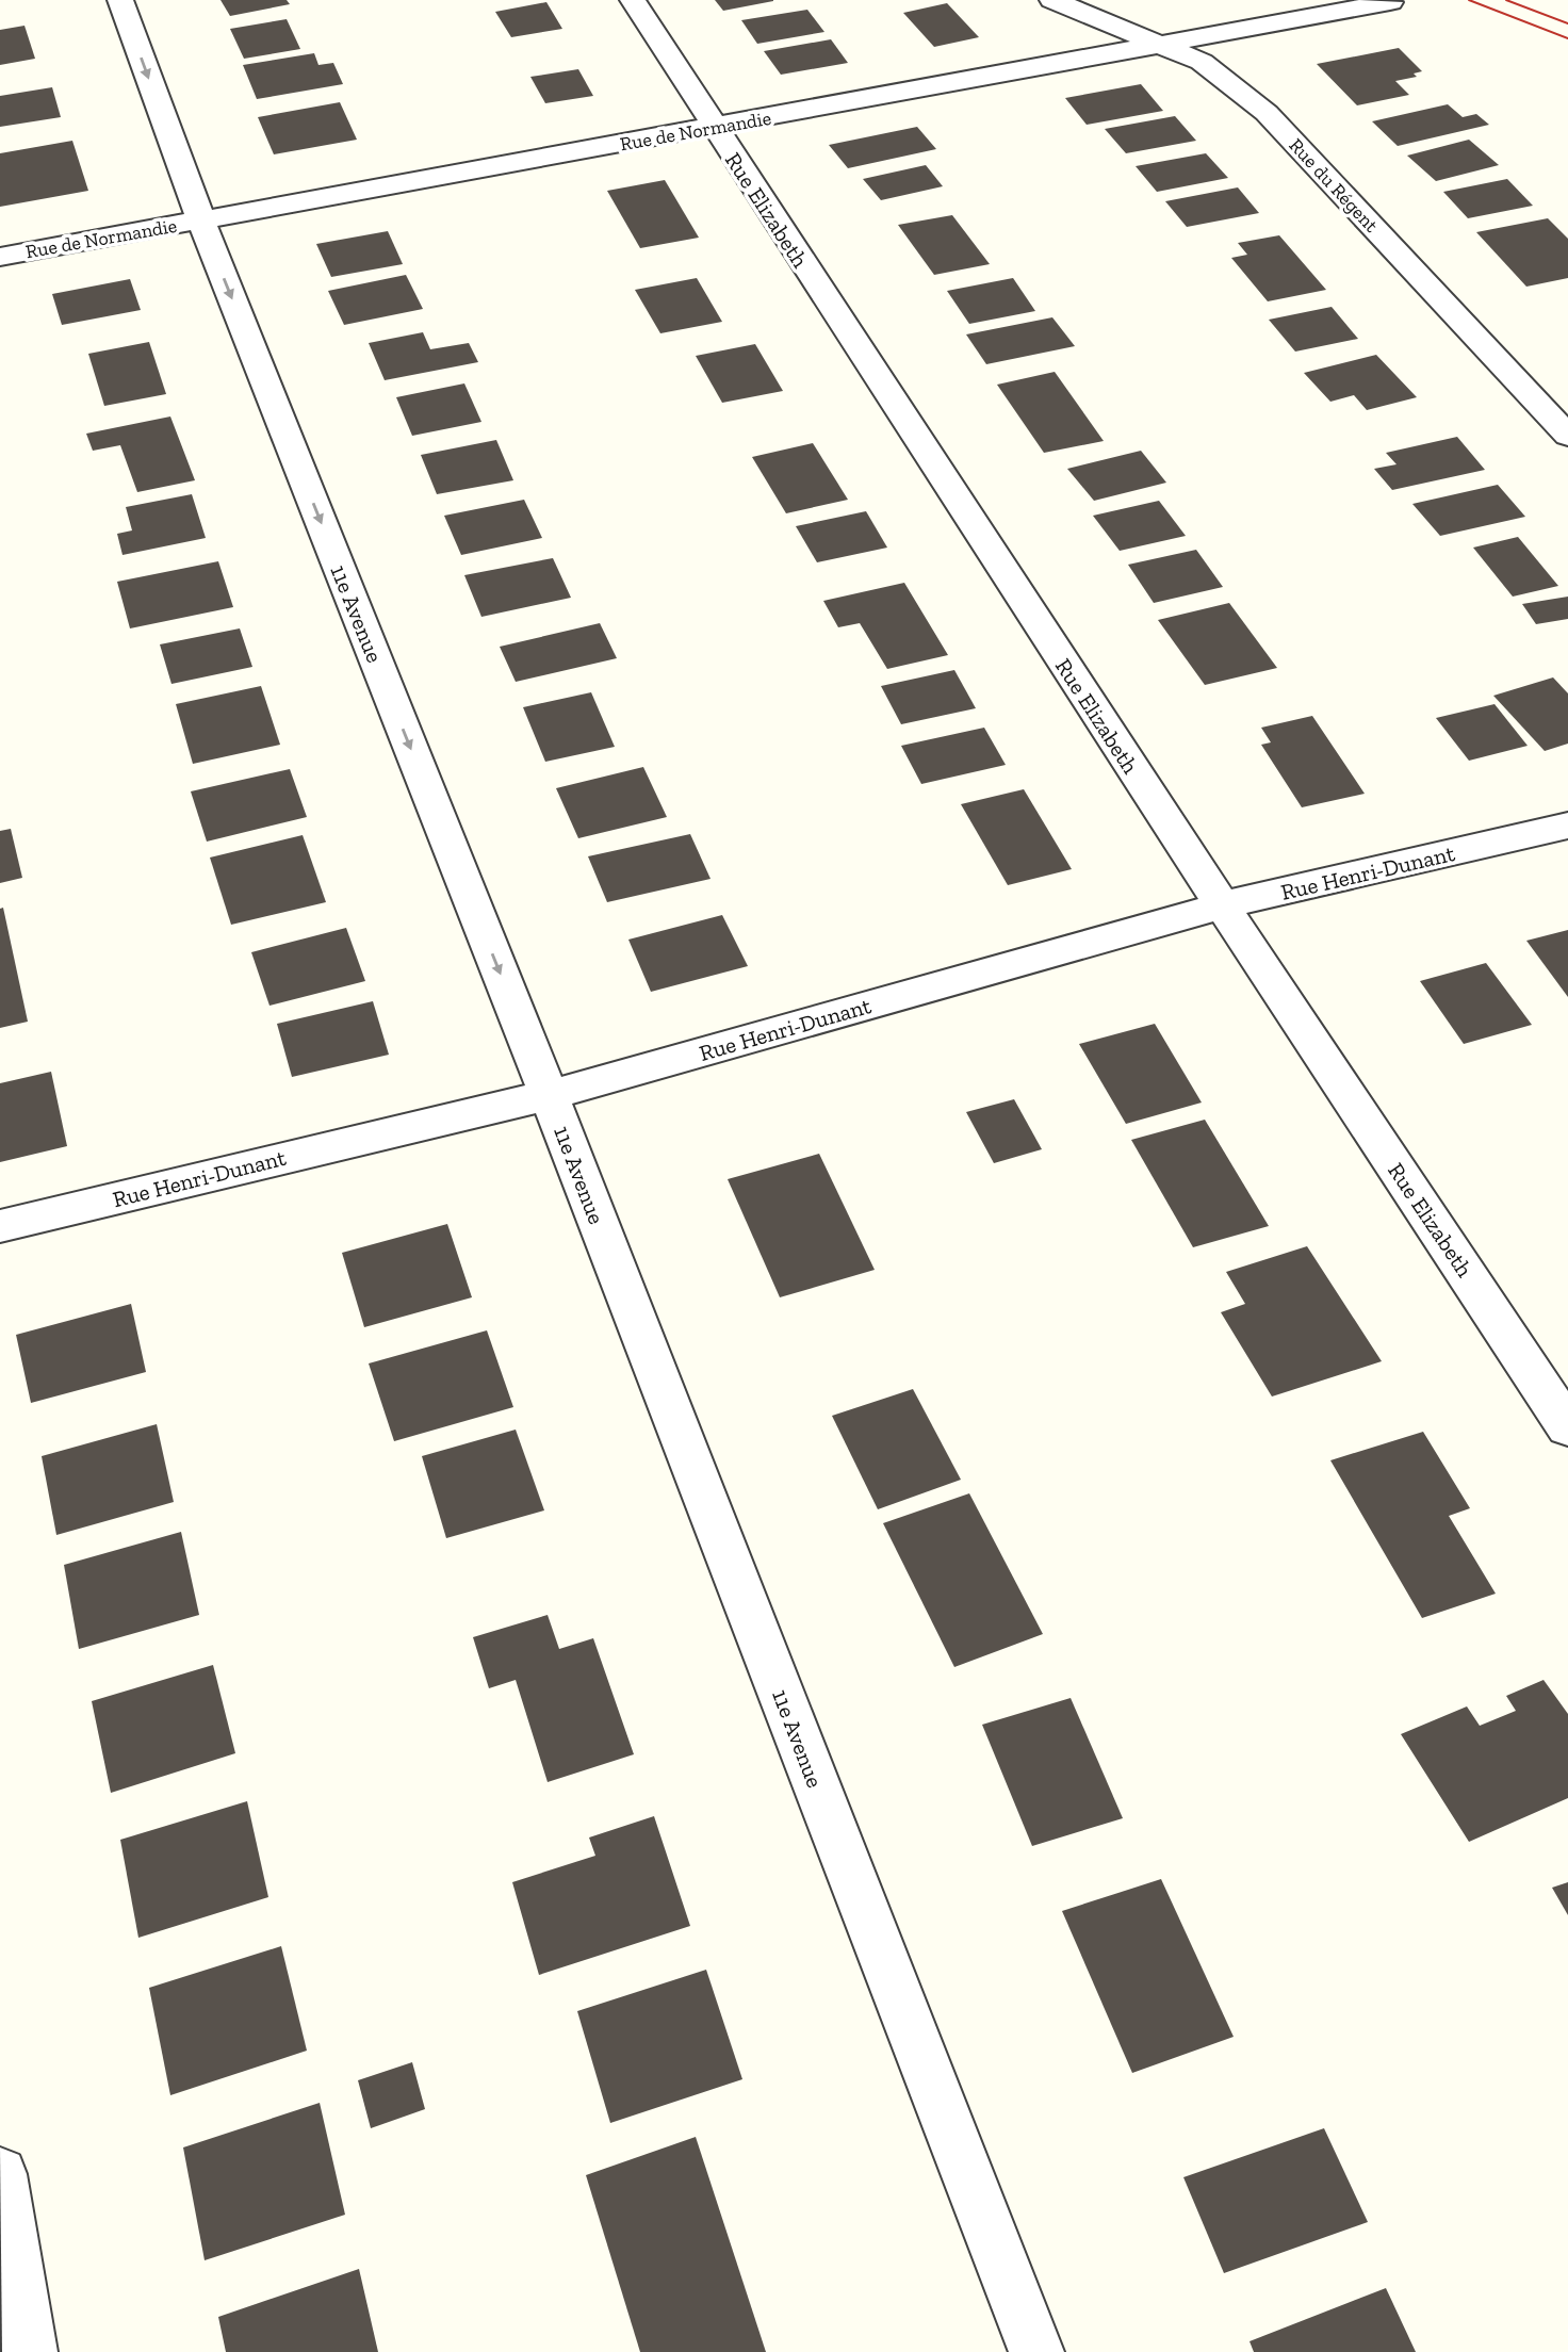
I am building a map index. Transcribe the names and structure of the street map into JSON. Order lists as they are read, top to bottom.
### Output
{
  "streets": {
    "street": [
      "Rue de Normandie",
      "Rue du Régent",
      "Rue Elizabeth",
      "11e Avenue",
      "Rue Henri-Dunant"
    ]
  },
  "crossings": [
    ["Rue de Normandie", "Rue du Régent"],
    ["Rue de Normandie", "Rue Elizabeth"],
    ["Rue de Normandie", "11e Avenue"],
    ["Rue Elizabeth", "Rue Henri-Dunant"],
    ["11e Avenue", "Rue Henri-Dunant"]
  ],
  "one_way": ["11e Avenue"]
}
